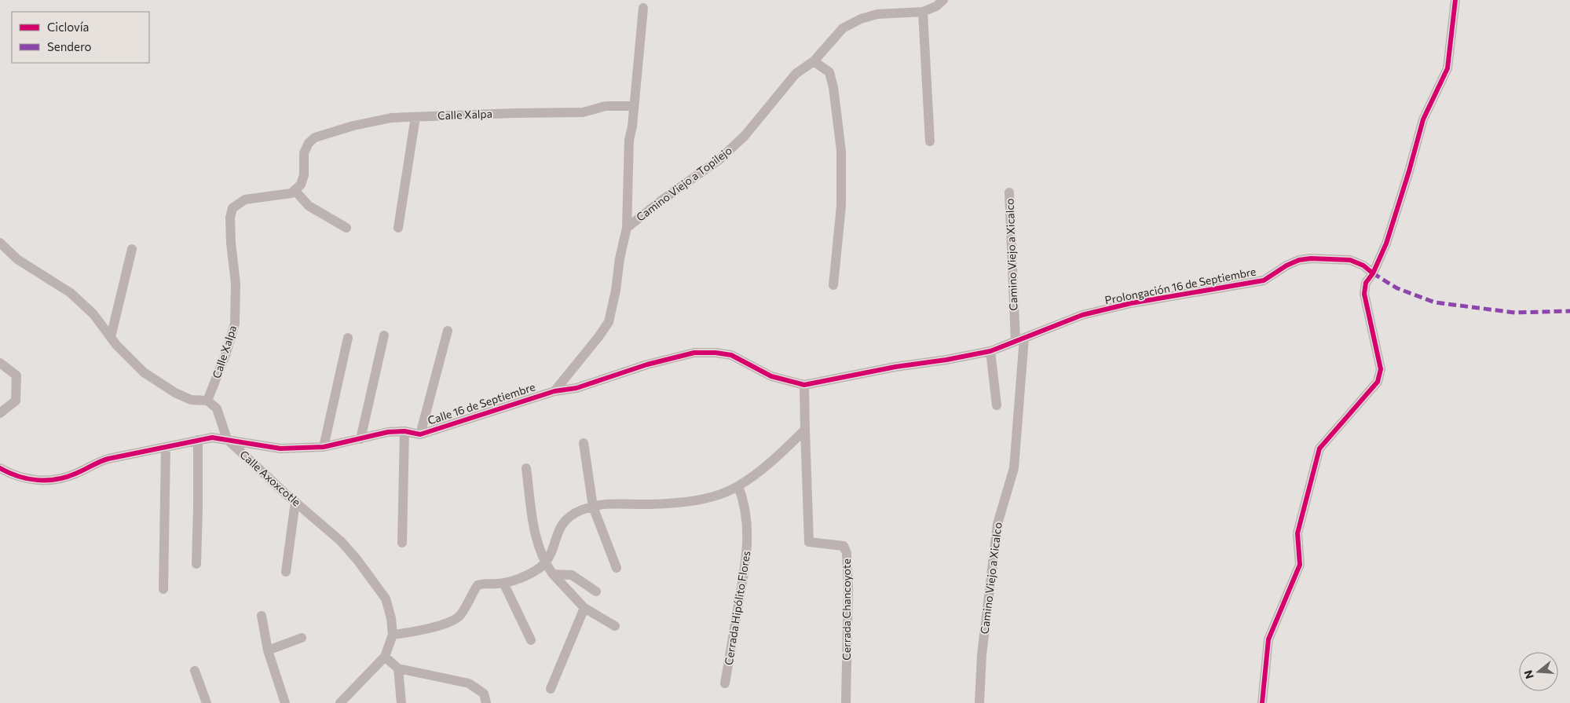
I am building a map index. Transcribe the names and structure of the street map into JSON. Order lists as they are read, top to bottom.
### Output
{
  "streets": {
    "street": [
      "Calle Xalpa",
      "Camino Viejo a Topilejo",
      "Camino Viejo a Xicalco",
      "Prolongación 16 de Septiembre",
      "Calle 16 de Septiembre",
      "Calle Axoxcotle",
      "Cerrada Hipólito Flores",
      "Cerrada Chancoyote"
    ]
  },
  "crossings": [
    ["Calle Xalpa", "Calle Axoxcotle"],
    ["Camino Viejo a Xicalco", "Prolongación 16 de Septiembre"],
    ["Prolongación 16 de Septiembre", "Calle 16 de Septiembre"],
    ["Calle 16 de Septiembre", "Calle Axoxcotle"]
  ],
  "legend": ["Ciclovía", "Sendero"],
  "north": "left"
}
